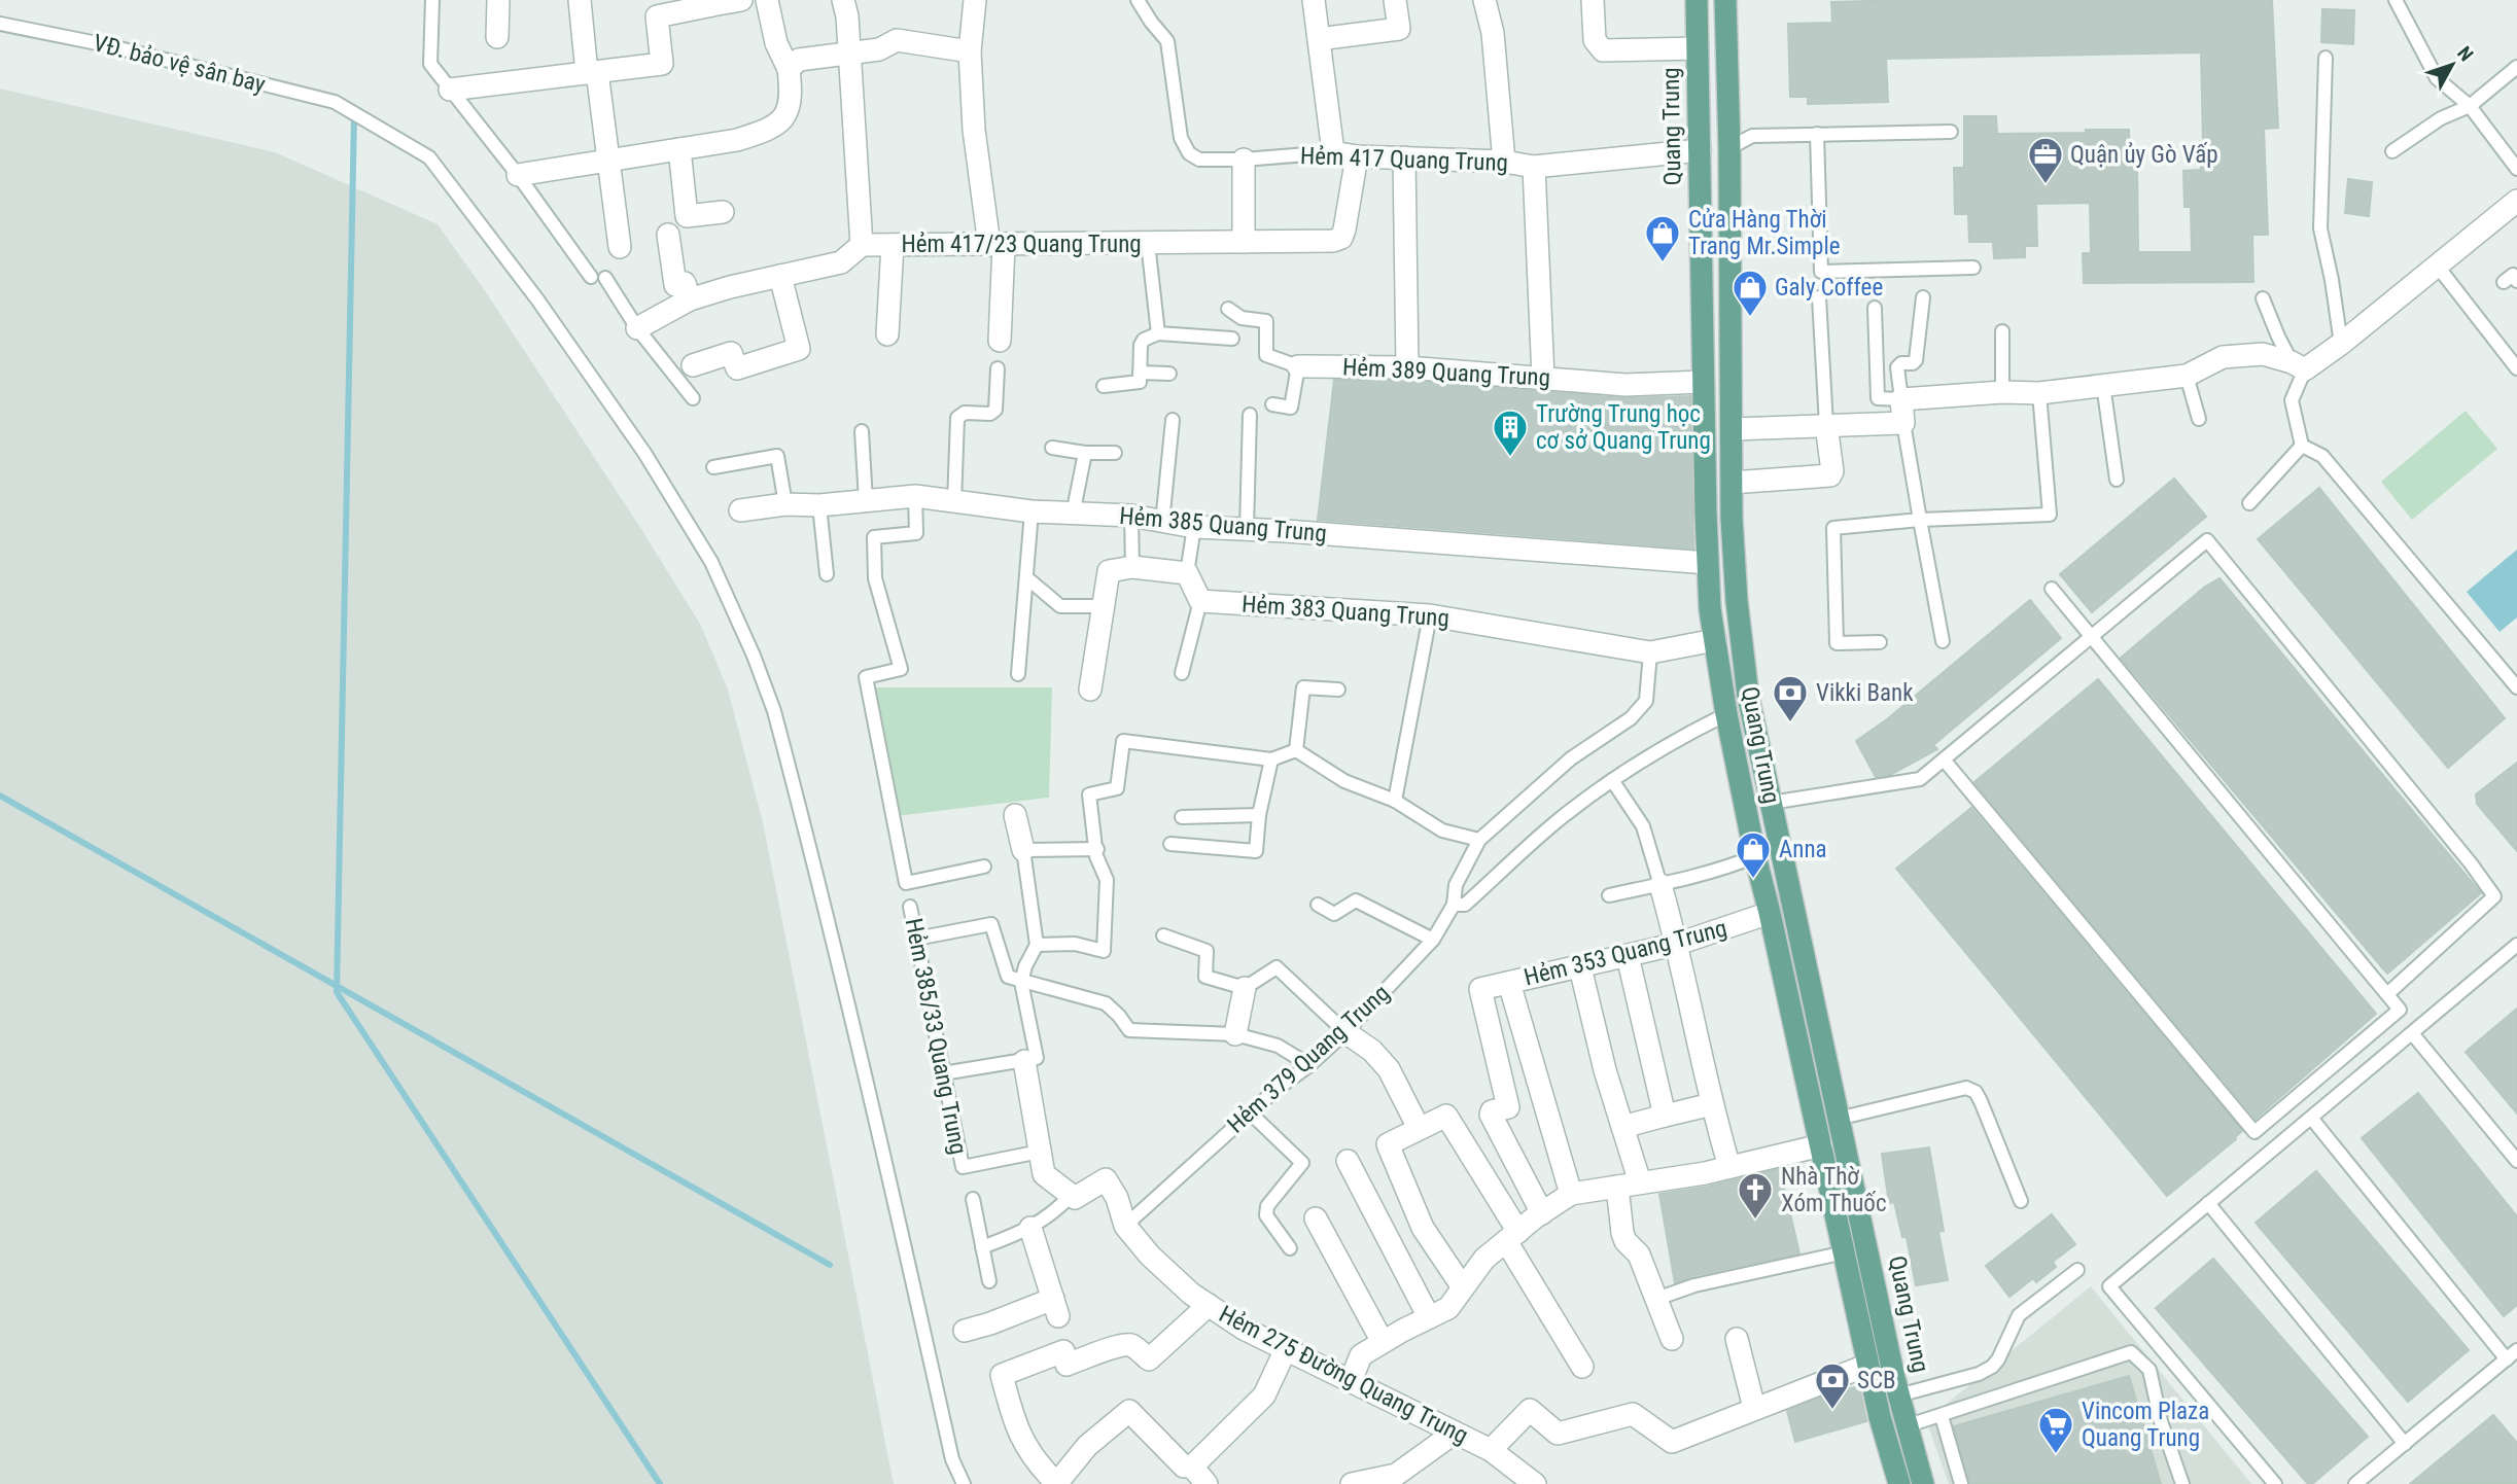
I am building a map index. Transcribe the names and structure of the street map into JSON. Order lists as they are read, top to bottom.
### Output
{
  "streets": {
    "main road": ["Quang Trung"],
    "street": [
      "Hẻm 417 Quang Trung",
      "Hẻm 417/23 Quang Trung",
      "Hẻm 389 Quang Trung",
      "Hẻm 385 Quang Trung",
      "Hẻm 383 Quang Trung",
      "Hẻm 353 Quang Trung",
      "Hẻm 275 Đường Quang Trung"
    ],
    "lane": ["VĐ. bảo vệ sân bay", "Hẻm 385/33 Quang Trung", "Hẻm 379 Quang Trung"]
  },
  "crossings": [
    ["Quang Trung", "Hẻm 417 Quang Trung"],
    ["Quang Trung", "Hẻm 389 Quang Trung"],
    ["Quang Trung", "Hẻm 385 Quang Trung"],
    ["Quang Trung", "Hẻm 383 Quang Trung"],
    ["Quang Trung", "Hẻm 353 Quang Trung"],
    ["Quang Trung", "Hẻm 379 Quang Trung"],
    ["Hẻm 417 Quang Trung", "Hẻm 417/23 Quang Trung"],
    ["Hẻm 379 Quang Trung", "Hẻm 275 Đường Quang Trung"]
  ],
  "places": {
    "office": ["Quận ủy Gò Vấp"],
    "shop": ["Cửa Hàng Thời Trang Mr.Simple", "Galy Coffee", "Anna"],
    "building": ["Trường Trung học cơ sở Quang Trung"],
    "bank": ["Vikki Bank", "SCB"],
    "church": ["Nhà Thờ Xóm Thuốc"],
    "supermarket": ["Vincom Plaza Quang Trung"]
  },
  "north": "top right"
}
